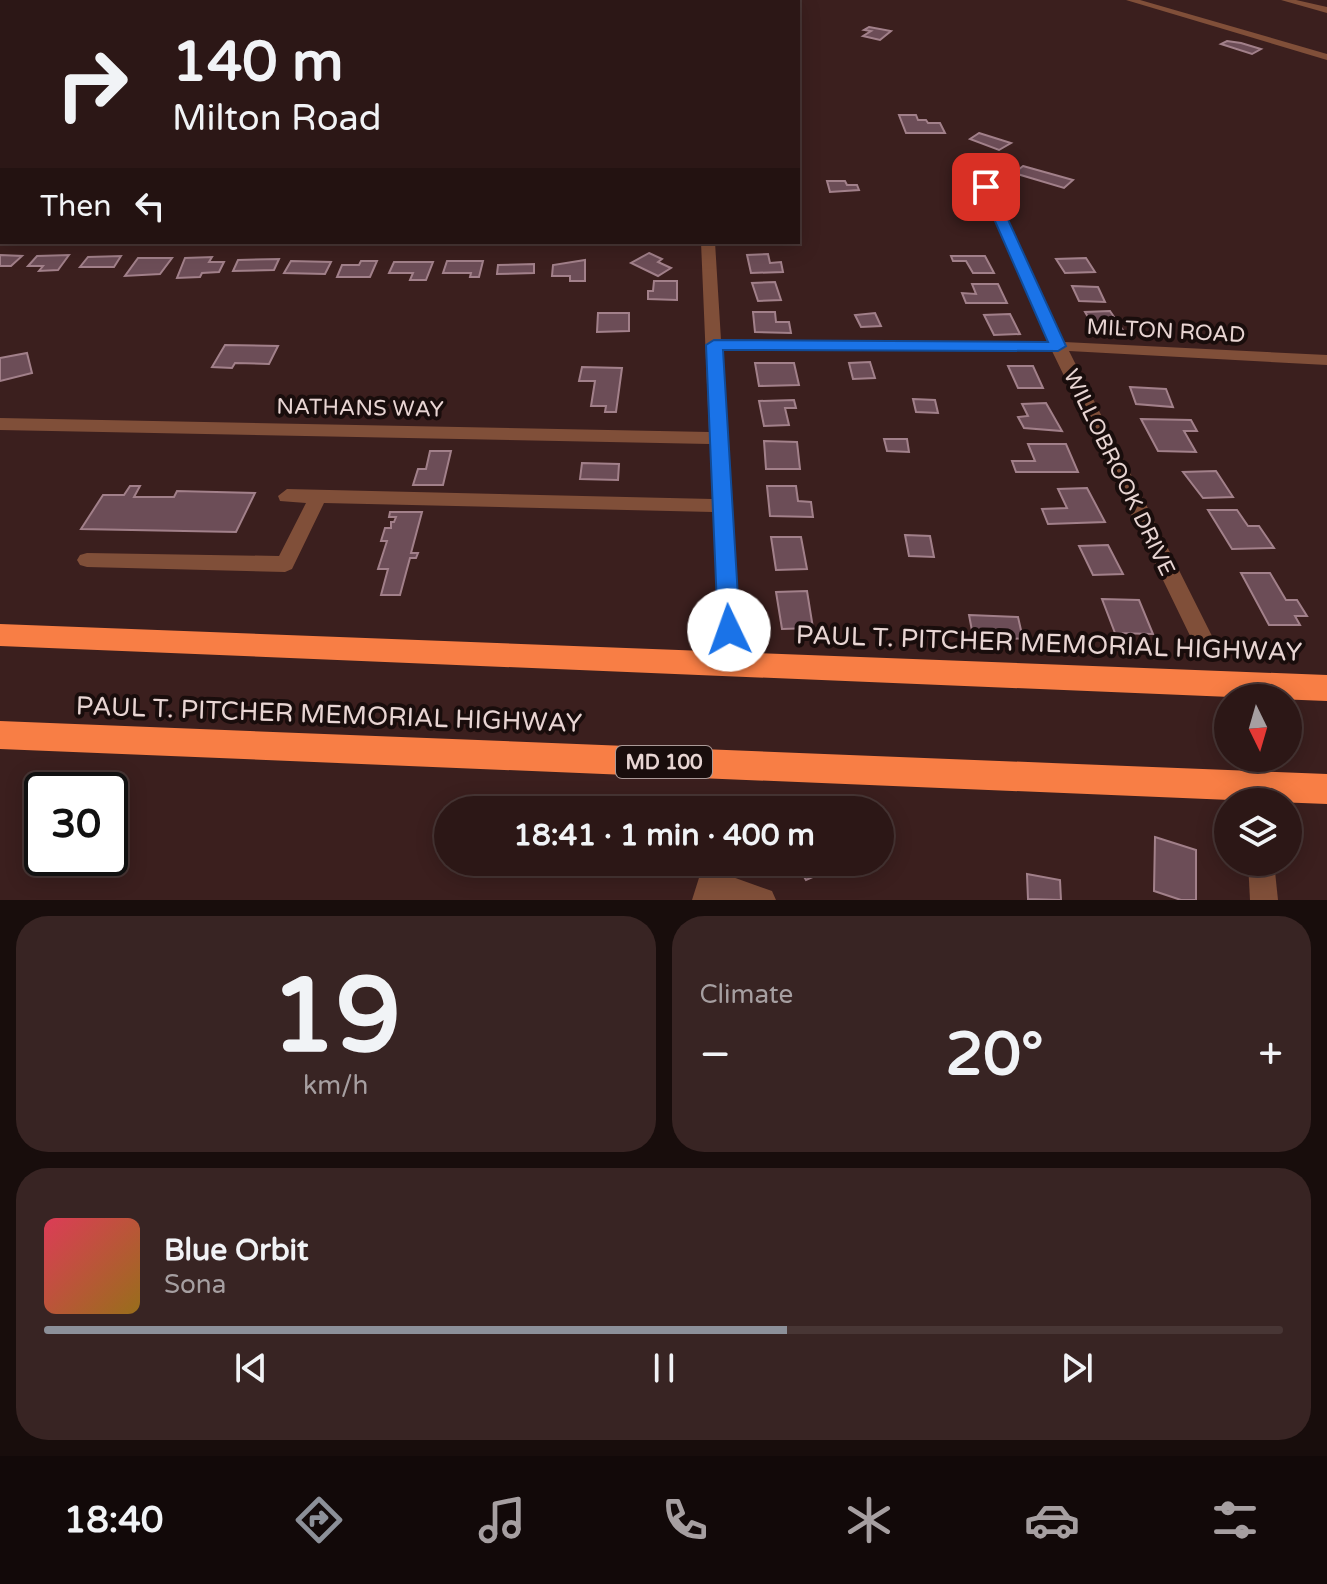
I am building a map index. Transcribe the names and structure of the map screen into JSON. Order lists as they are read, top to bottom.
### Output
{
  "streets": {
    "highway": ["PAUL T. PITCHER MEMORIAL HIGHWAY", "MD 100"],
    "street": ["MILTON ROAD", "NATHANS WAY", "WILLOBROOK DRIVE"]
  },
  "crossings": [
    ["MILTON ROAD", "WILLOBROOK DRIVE"]
  ],
  "north": "bottom",
  "page": {
    "turn": ["140 m", "Milton Road"],
    "then": "Then",
    "limit": "30",
    "trip": "18:41 · 1 min · 400 m",
    "tile": [
      ["19", "km/h"],
      "Climate"
    ],
    "heat": ["−", "20°", "+"],
    "song": ["Blue Orbit", "Sona"],
    "tabs": "18:40"
  }
}
